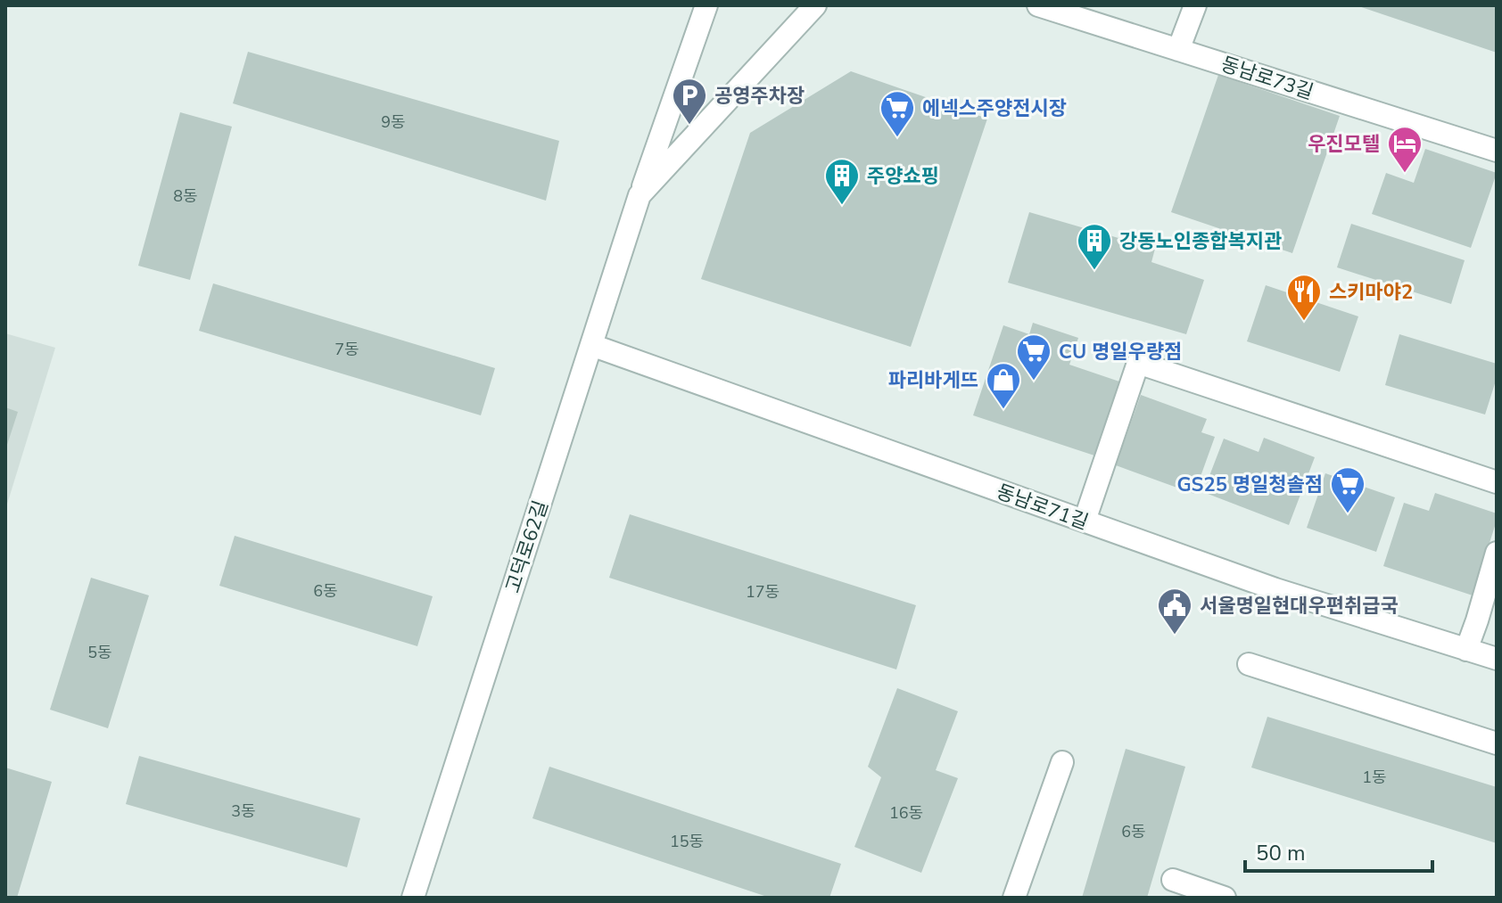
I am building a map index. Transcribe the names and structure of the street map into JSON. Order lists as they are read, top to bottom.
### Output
{
  "streets": {
    "street": ["동남로73길", "동남로71길", "고덕로62길"]
  },
  "crossings": [
    ["동남로71길", "고덕로62길"]
  ],
  "places": {
    "parking": ["공영주차장"],
    "supermarket": ["에넥스주양전시장", "CU 명일우량점", "GS25 명일청솔점"],
    "hotel": ["우진모텔"],
    "building": ["주양쇼핑", "강동노인종합복지관"],
    "restaurant": ["스키마야2"],
    "shop": ["파리바게뜨"],
    "public building": ["서울명일현대우편취급국"]
  },
  "house_numbers": [
    "9동",
    "8동",
    "7동",
    "6동",
    "17동",
    "5동",
    "1동",
    "3동",
    "16동",
    "6동",
    "15동"
  ],
  "scale_bar": "50 m"
}
